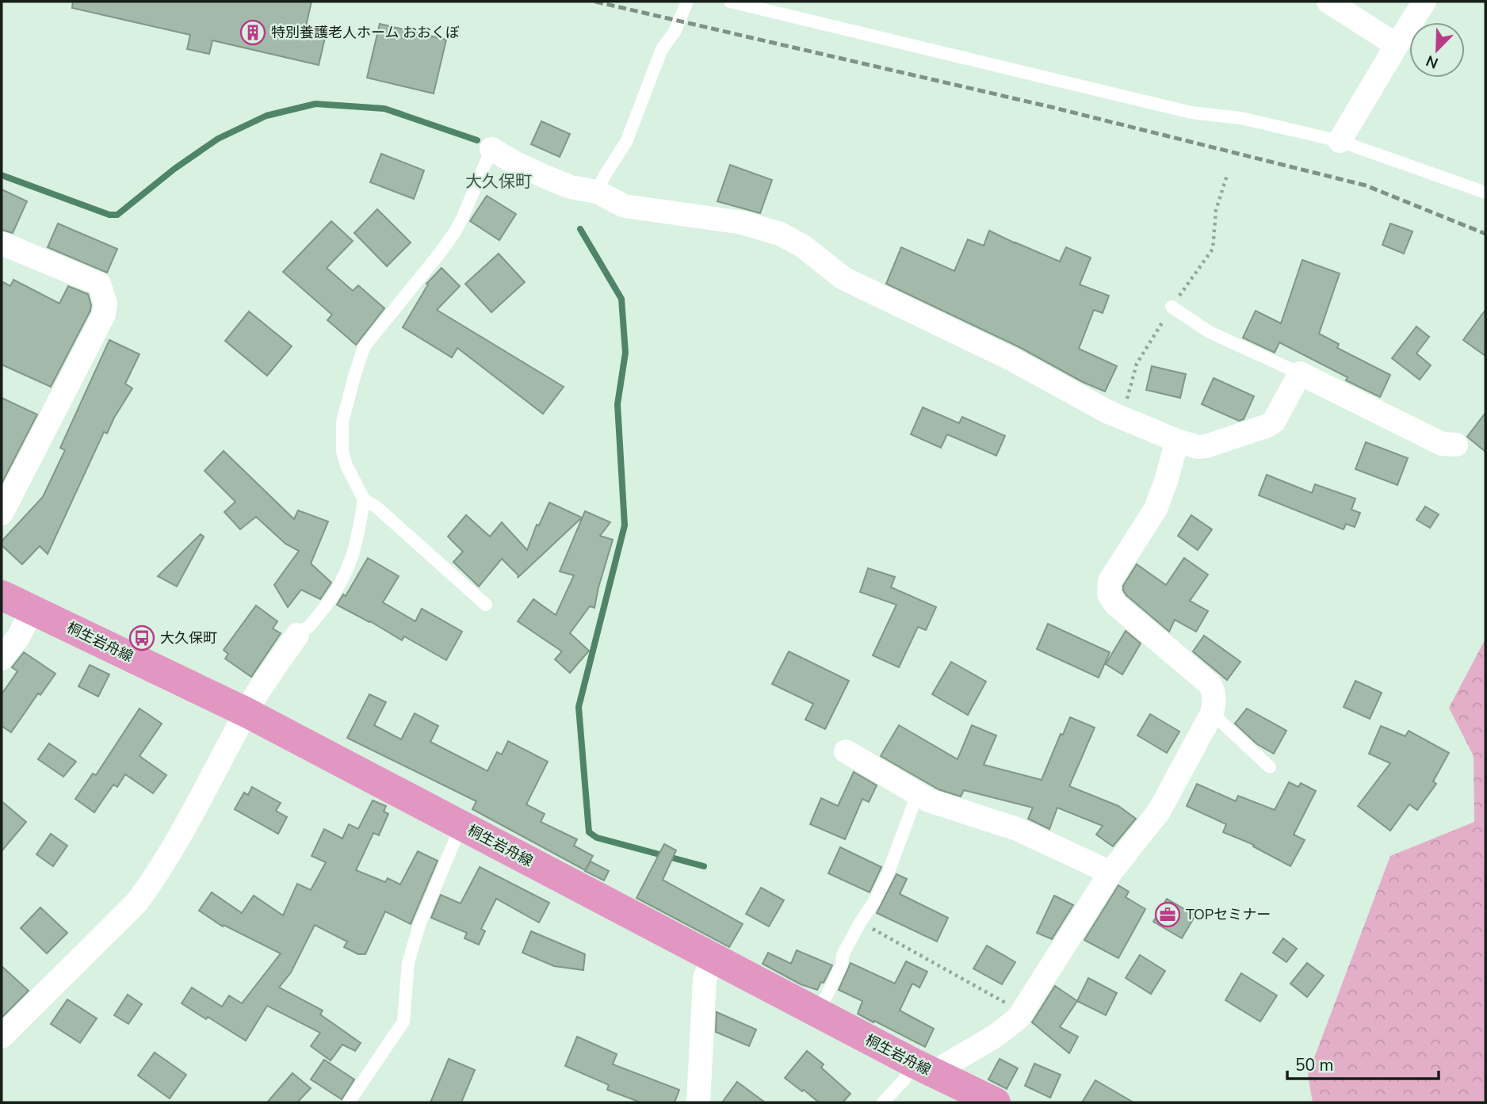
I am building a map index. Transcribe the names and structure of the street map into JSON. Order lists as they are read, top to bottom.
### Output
{
  "streets": {
    "main road": ["桐生岩舟線"]
  },
  "districts": ["大久保町"],
  "places": {
    "building": ["特別養護老人ホーム おおくぼ"],
    "bus stop": ["大久保町"],
    "office": ["TOPセミナー"]
  },
  "scale_bar": "50 m",
  "north": "bottom left"
}
